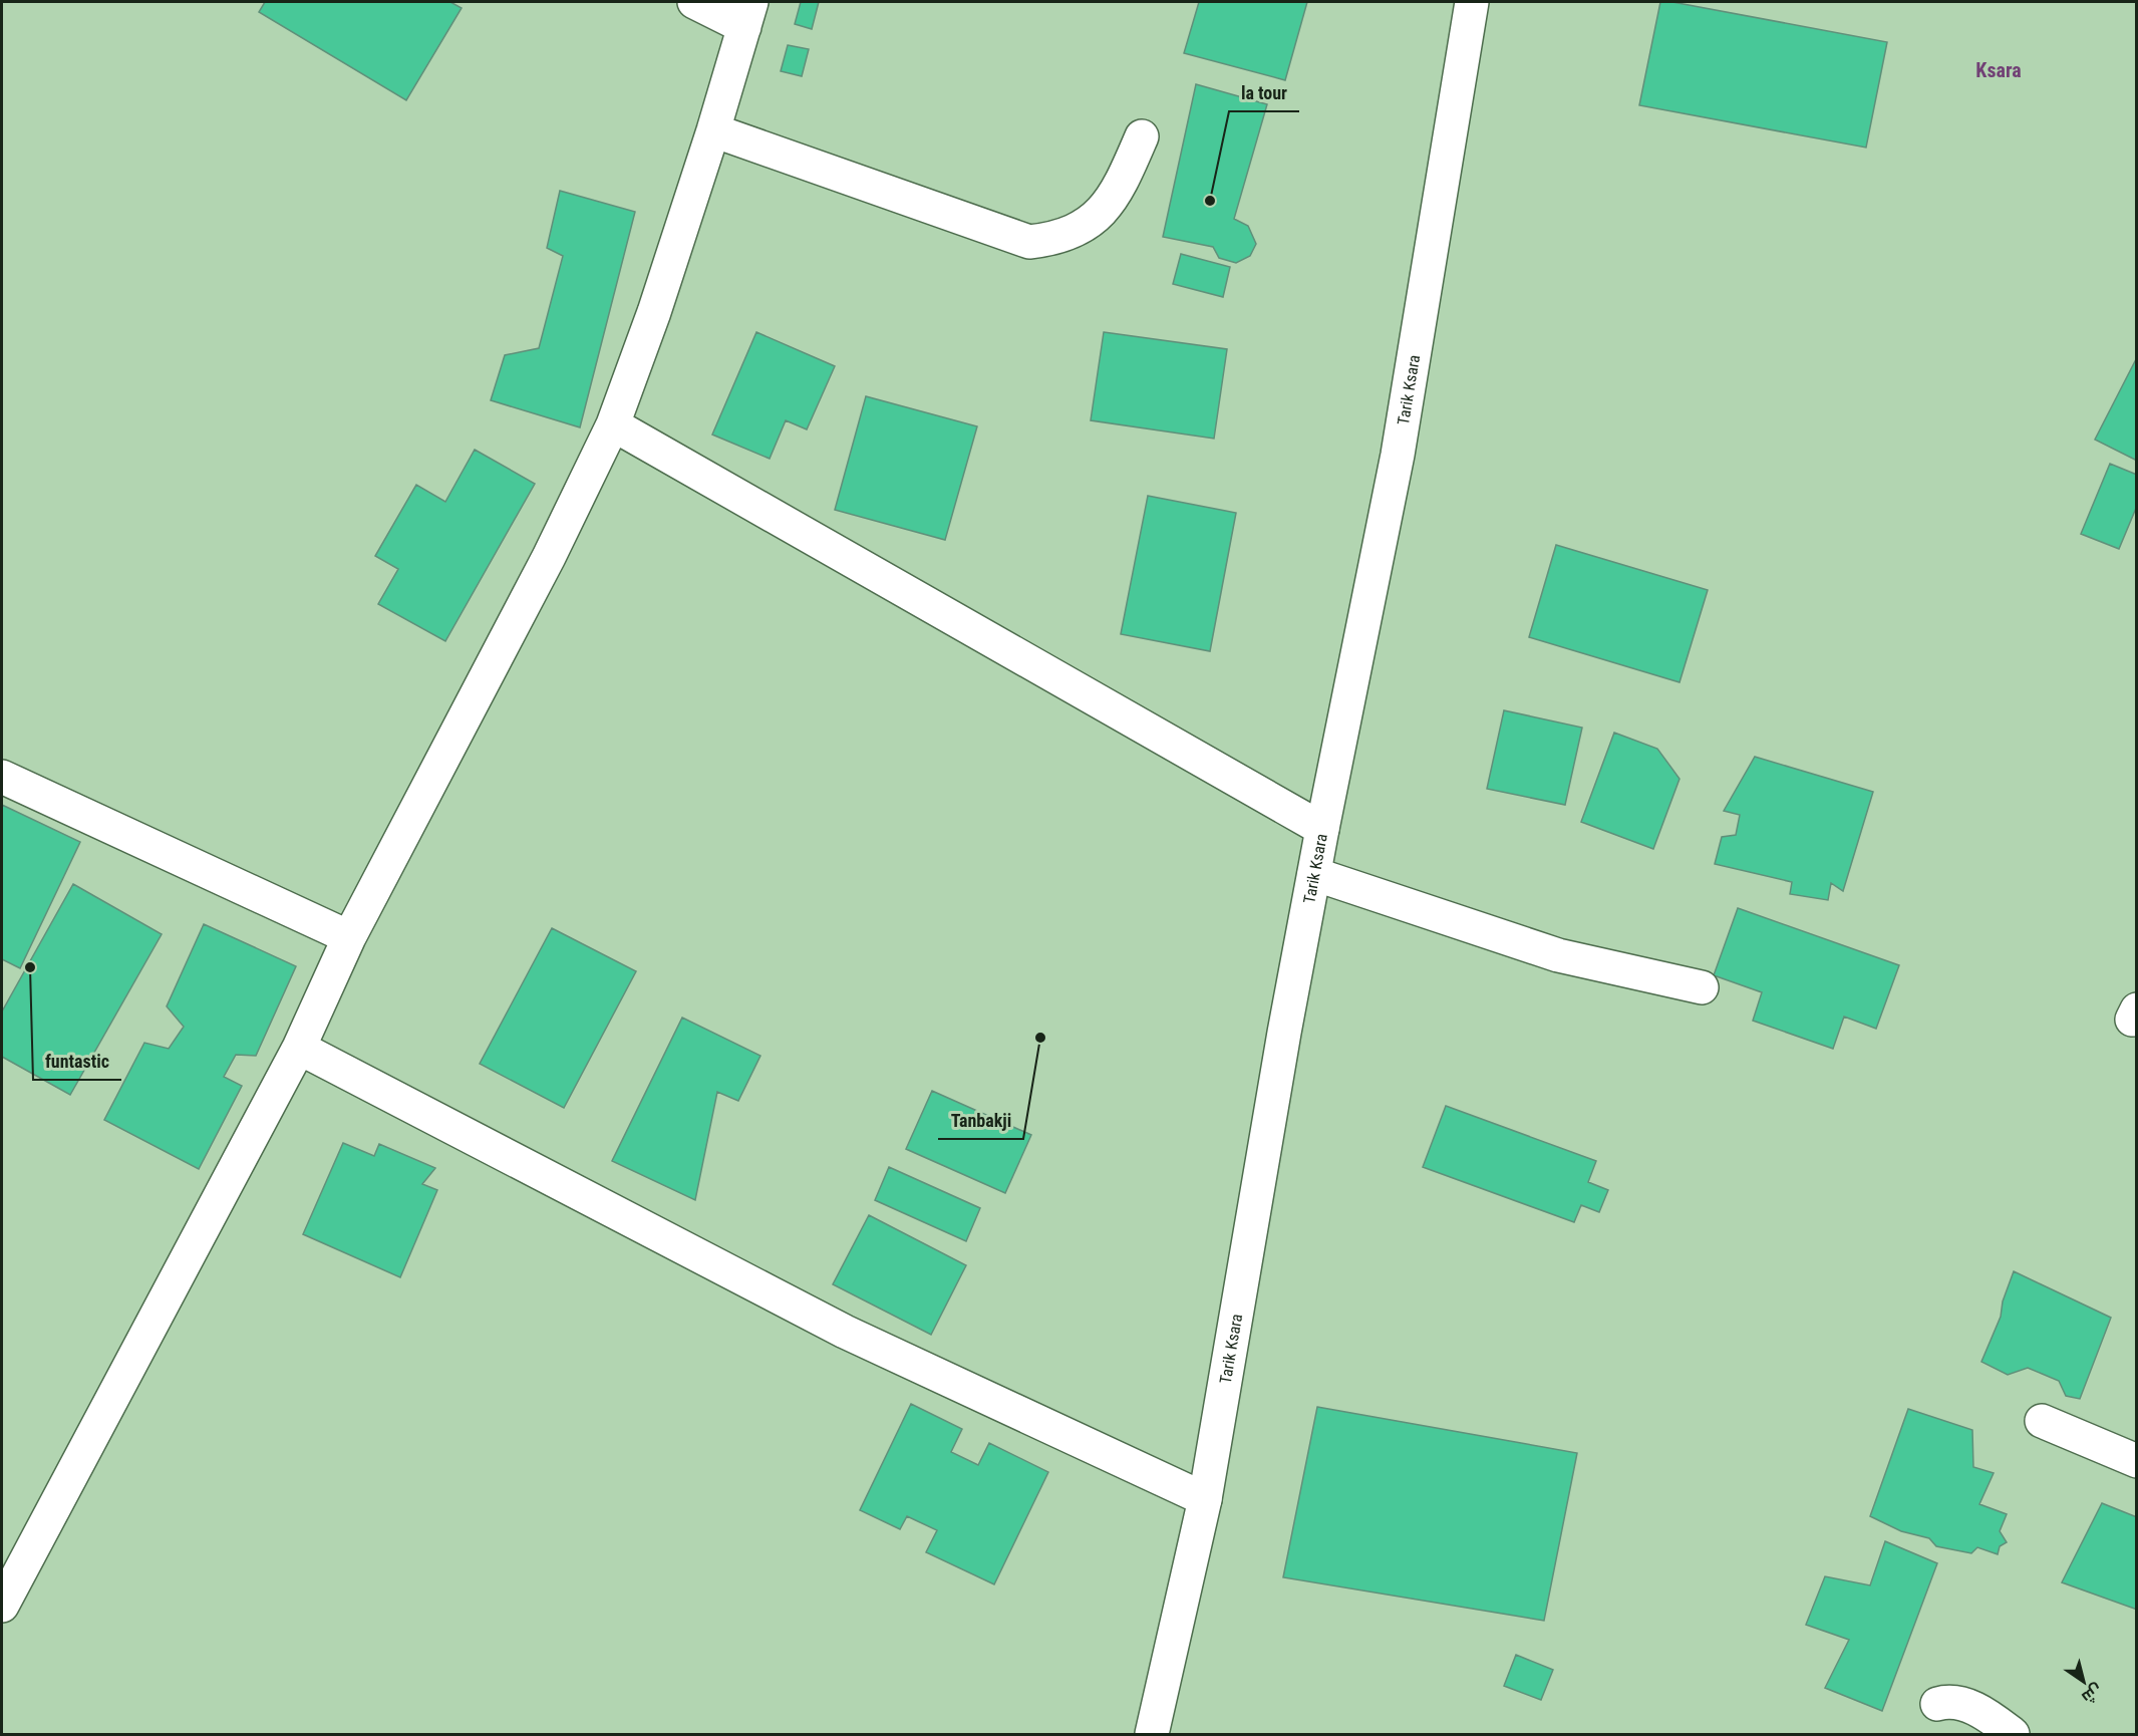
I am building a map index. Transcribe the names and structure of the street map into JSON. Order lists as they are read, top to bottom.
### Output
{
  "streets": {
    "street": ["Tarik Ksara"]
  },
  "districts": ["Ksara"],
  "places": ["la tour", "funtastic", "Tanbakji"],
  "north": "bottom right"
}
